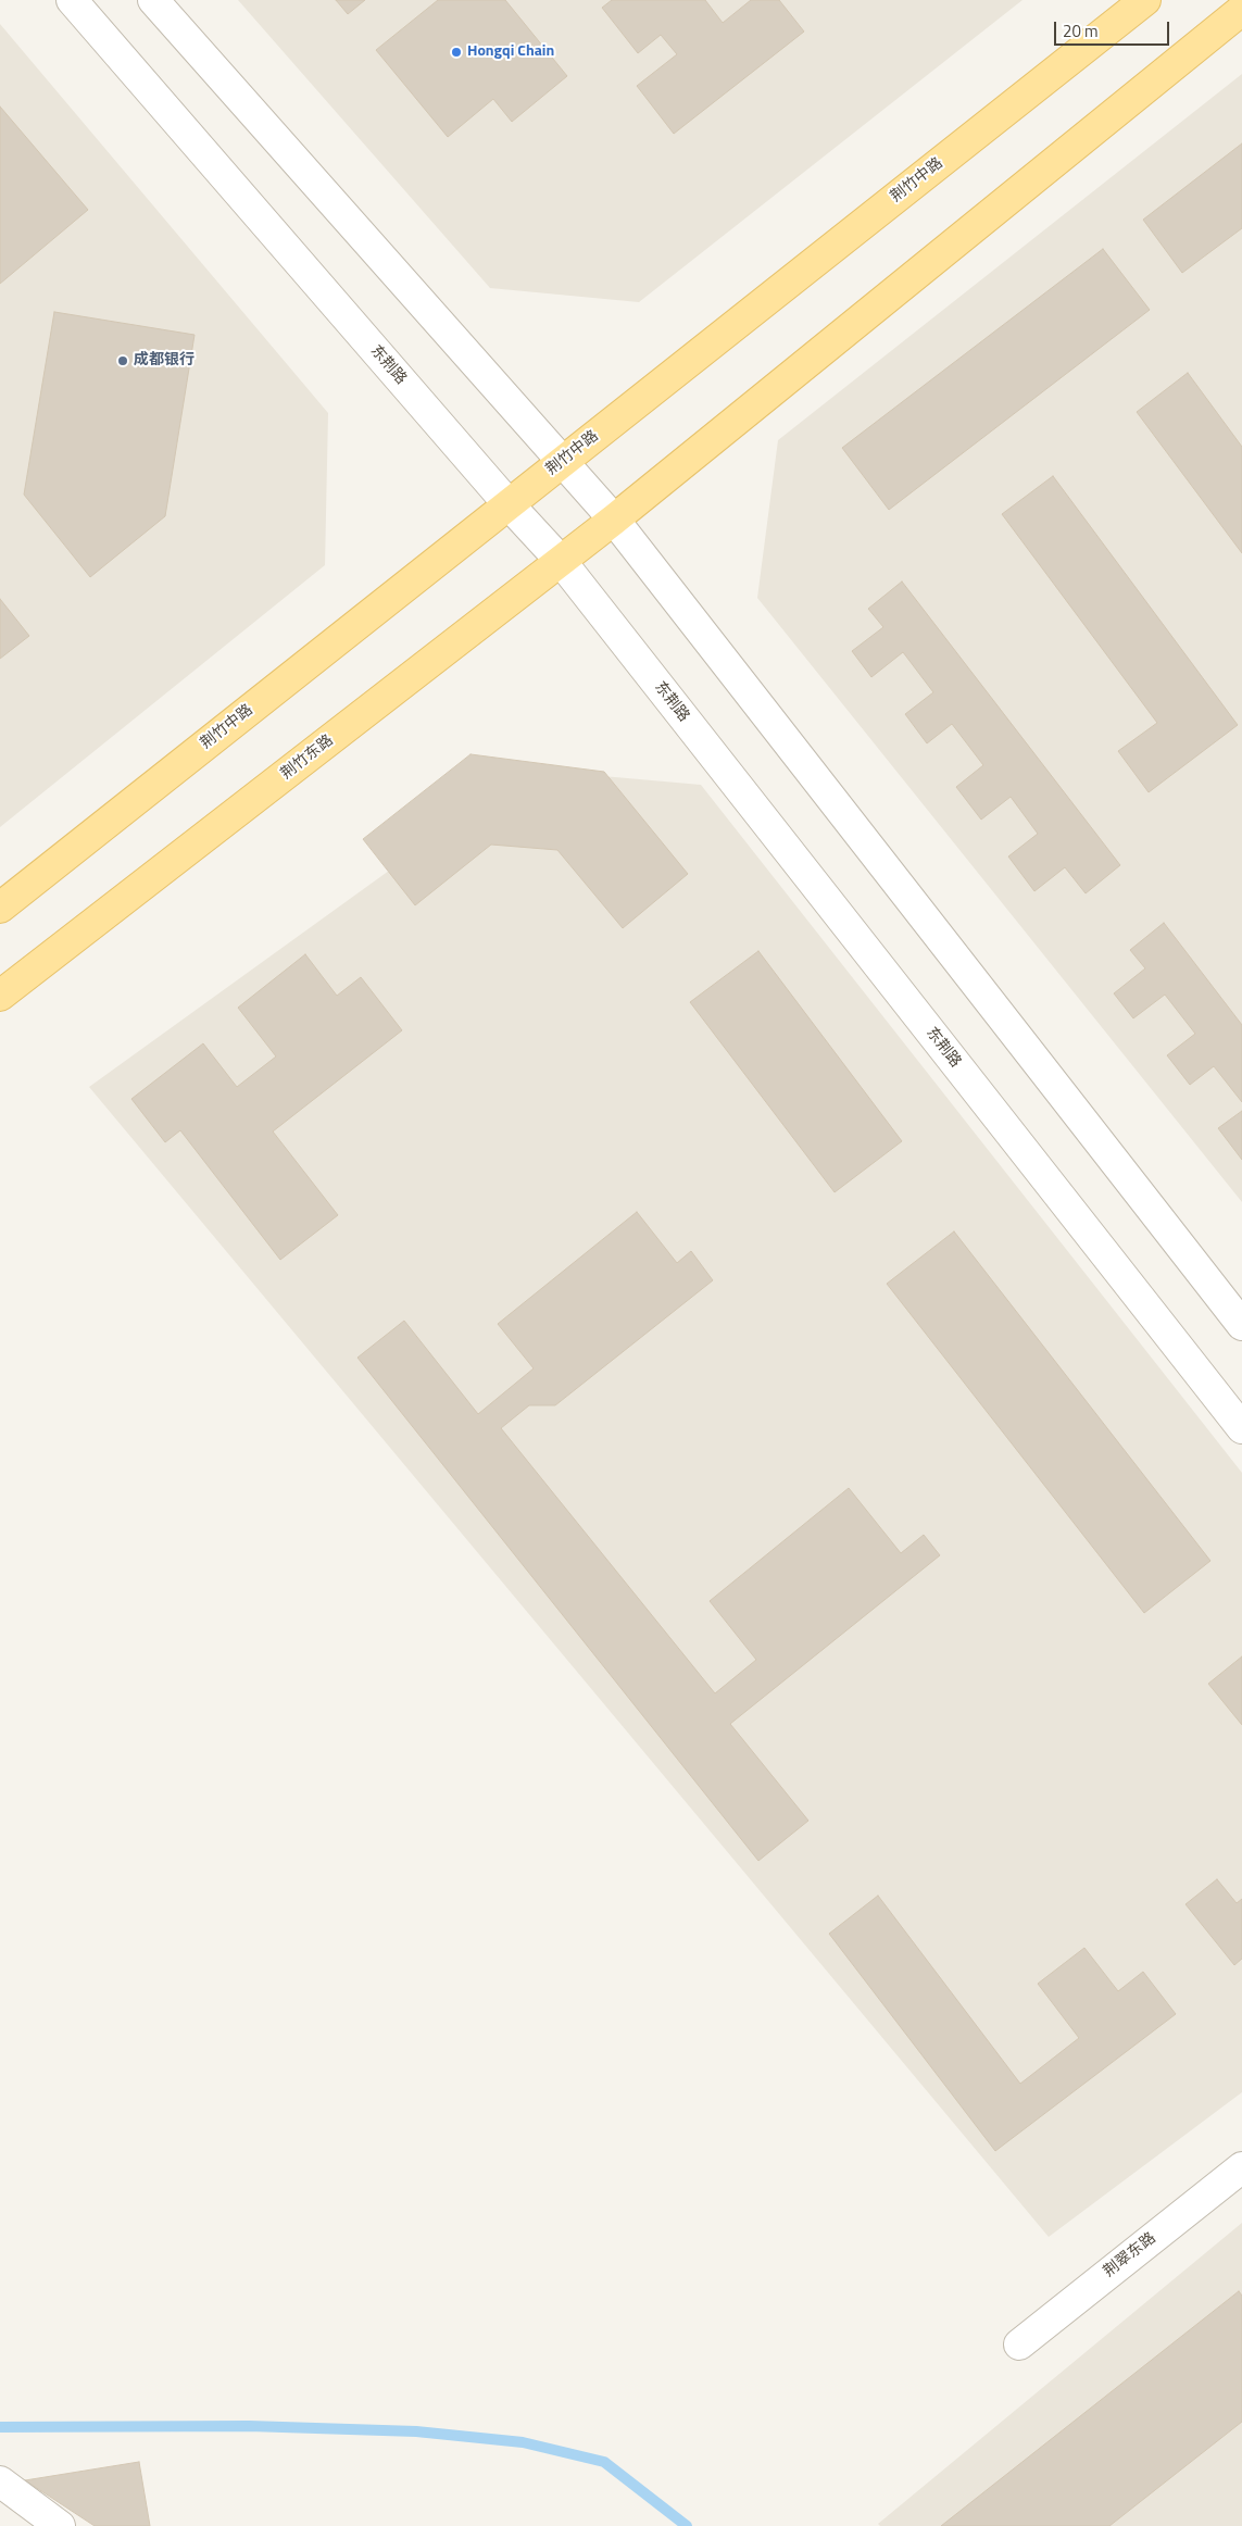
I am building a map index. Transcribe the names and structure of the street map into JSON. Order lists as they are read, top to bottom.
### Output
{
  "streets": {
    "main road": ["荆竹中路", "荆竹东路"],
    "street": ["东荆路", "荆翠东路"]
  },
  "crossings": [
    ["荆竹中路", "东荆路"],
    ["东荆路", "荆竹东路"]
  ],
  "places": ["Hongqi Chain", "成都银行"],
  "scale_bar": "20 m"
}
